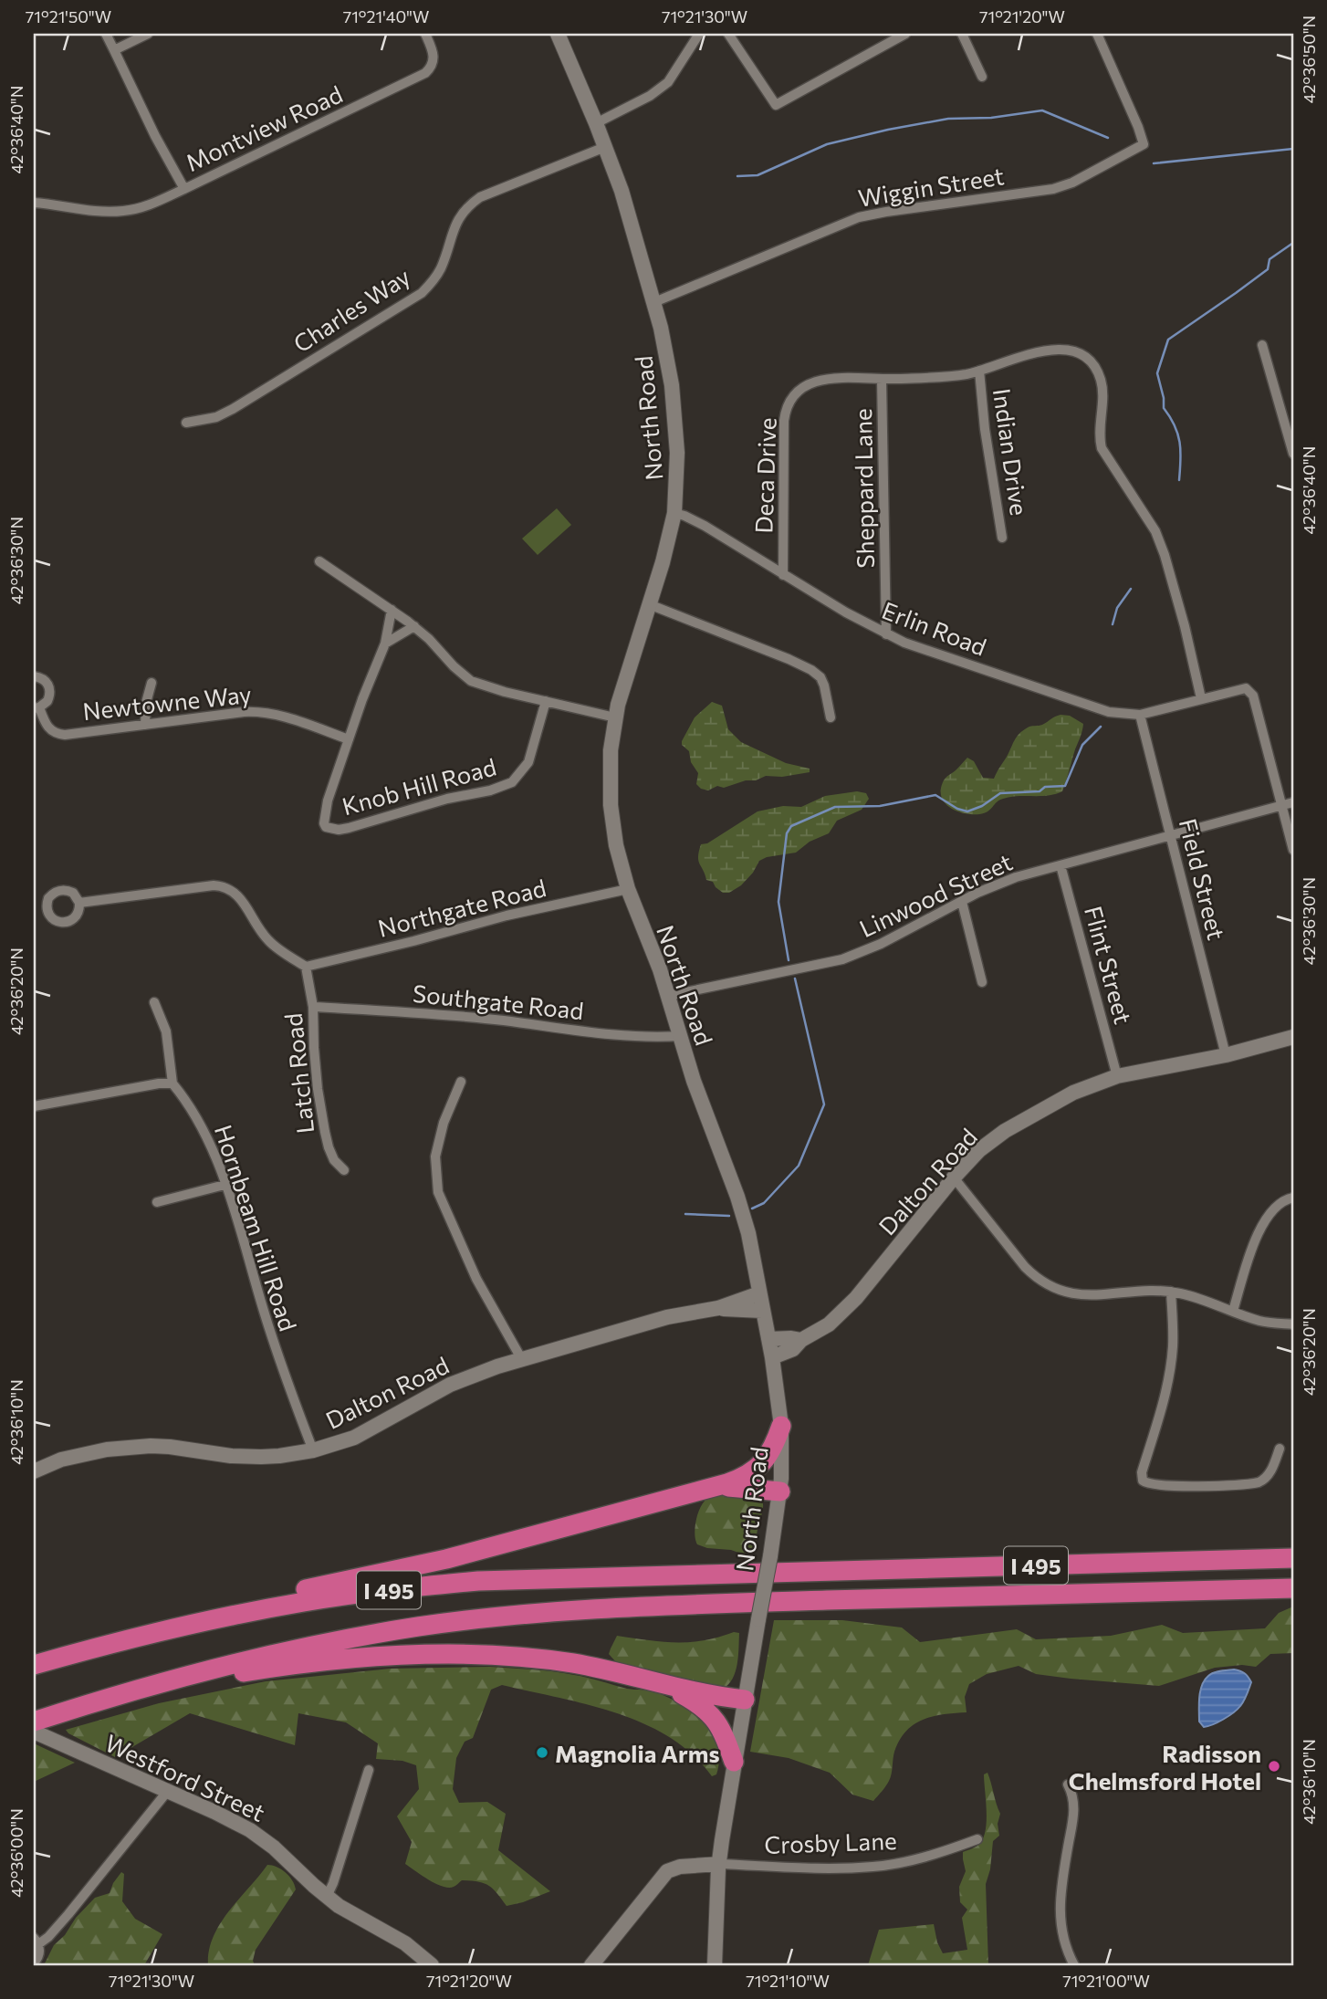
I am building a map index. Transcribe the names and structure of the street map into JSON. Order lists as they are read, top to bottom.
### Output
{
  "streets": {
    "highway": ["I 495"],
    "main road": ["North Road", "Dalton Road", "Westford Street"],
    "street": [
      "Montview Road",
      "Wiggin Street",
      "Charles Way",
      "Indian Drive",
      "Deca Drive",
      "Sheppard Lane",
      "Erlin Road",
      "Newtowne Way",
      "Knob Hill Road",
      "Field Street",
      "Linwood Street",
      "Northgate Road",
      "Flint Street",
      "Southgate Road",
      "Latch Road",
      "Hornbeam Hill Road",
      "Crosby Lane"
    ]
  },
  "crossings": [
    ["Wiggin Street", "North Road"],
    ["Charles Way", "North Road"],
    ["North Road", "Erlin Road"],
    ["North Road", "Linwood Street"],
    ["North Road", "Northgate Road"],
    ["North Road", "Southgate Road"],
    ["North Road", "Dalton Road"],
    ["North Road", "Crosby Lane"],
    ["Deca Drive", "Sheppard Lane"],
    ["Deca Drive", "Erlin Road"],
    ["Sheppard Lane", "Erlin Road"],
    ["Erlin Road", "Field Street"],
    ["Erlin Road", "Linwood Street"],
    ["Newtowne Way", "Knob Hill Road"],
    ["Field Street", "Linwood Street"],
    ["Field Street", "Dalton Road"],
    ["Linwood Street", "Flint Street"],
    ["Northgate Road", "Latch Road"],
    ["Flint Street", "Dalton Road"],
    ["Southgate Road", "Latch Road"],
    ["Dalton Road", "Hornbeam Hill Road"]
  ],
  "places": ["Magnolia Arms", "Radisson Chelmsford Hotel"],
  "coordinates": [
    "71°21'50\"W",
    "71°21'40\"W",
    "71°21'30\"W",
    "71°21'20\"W",
    "42°36'50\"N",
    "42°36'40\"N",
    "42°36'30\"N",
    "42°36'20\"N",
    "42°36'10\"N",
    "42°36'00\"N",
    "71°21'10\"W",
    "71°21'00\"W"
  ]
}
